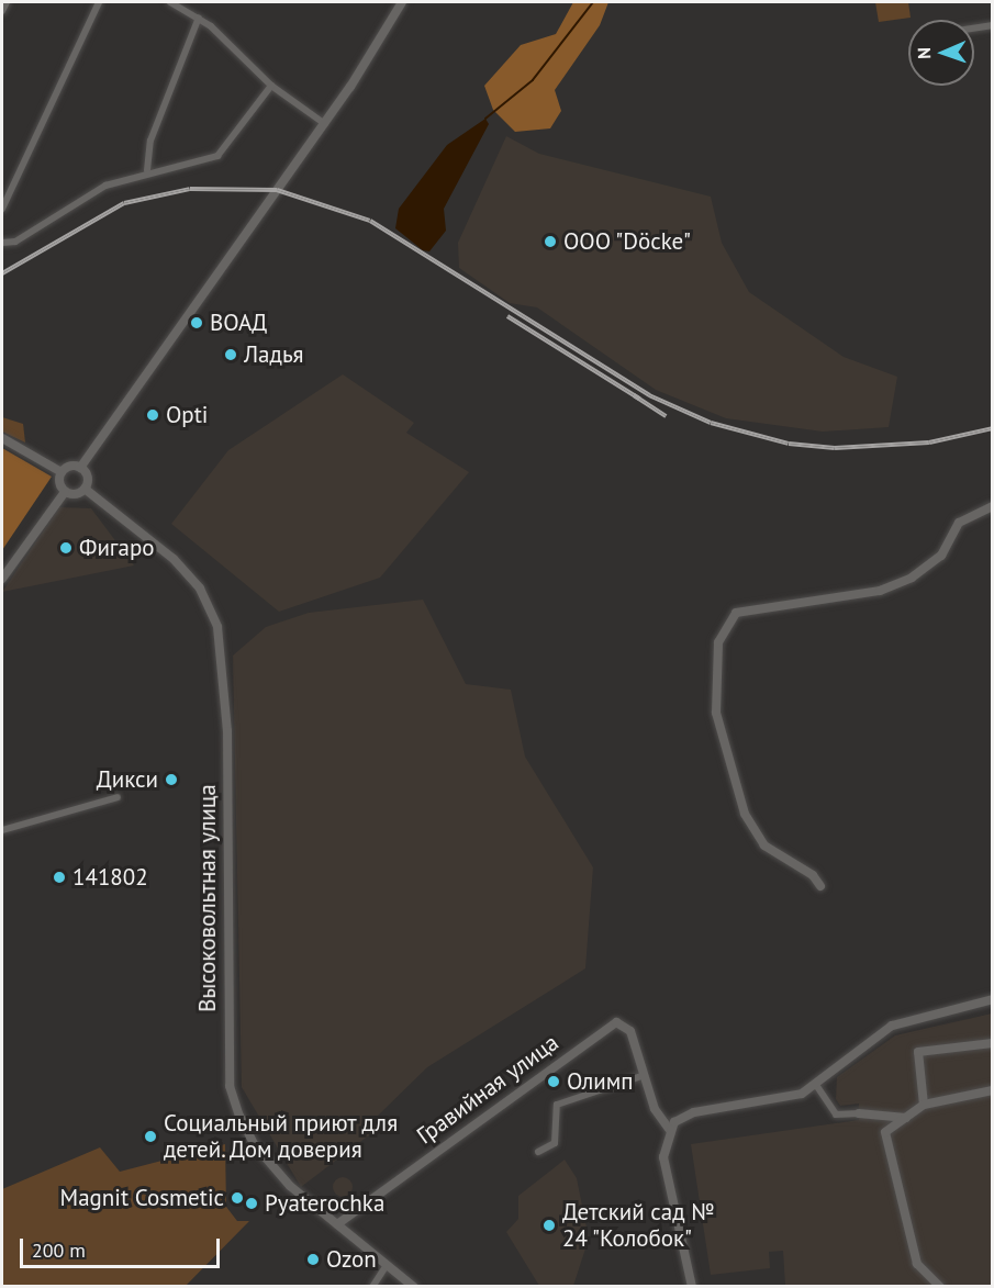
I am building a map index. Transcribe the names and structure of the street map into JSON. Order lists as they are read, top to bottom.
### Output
{
  "streets": {
    "street": ["Высоковольтная улица", "Гравийная улица"]
  },
  "crossings": [
    ["Высоковольтная улица", "Гравийная улица"]
  ],
  "places": [
    "ООО \"Döcke\"",
    "ВОАД",
    "Ладья",
    "Opti",
    "Фигаро",
    "Дикси",
    "141802",
    "Олимп",
    "Социальный приют для детей. Дом доверия",
    "Magnit Cosmetic",
    "Pyaterochka",
    "Детский сад № 24 \"Колобок\"",
    "Ozon"
  ],
  "scale_bar": "200 m",
  "north": "left"
}
